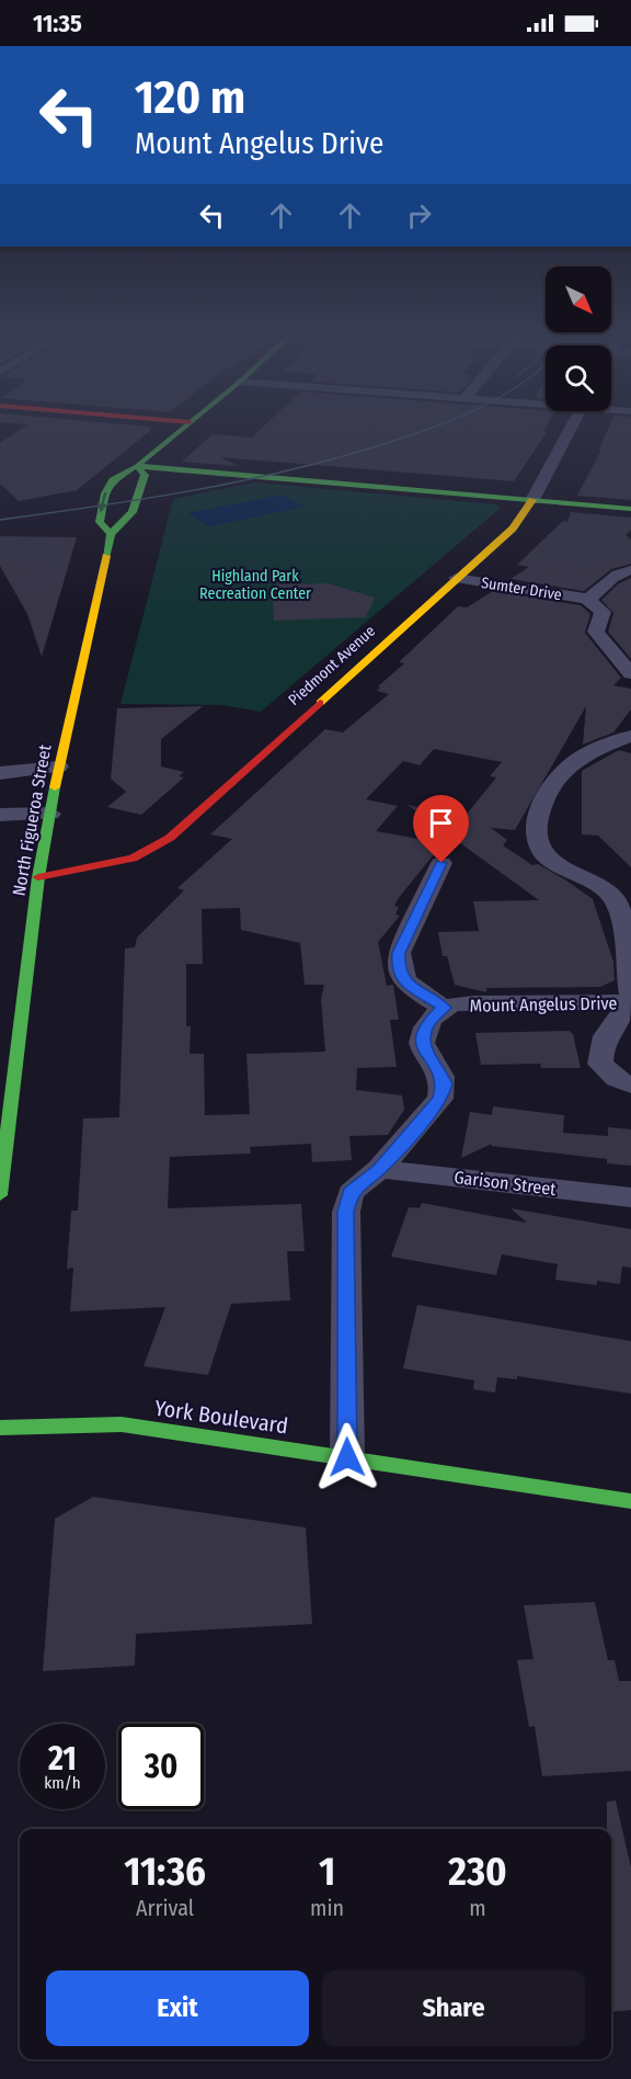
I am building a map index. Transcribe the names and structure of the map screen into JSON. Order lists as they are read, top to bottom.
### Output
{
  "streets": {
    "main road": ["Piedmont Avenue", "North Figueroa Street", "York Boulevard"],
    "street": ["Sumter Drive", "Mount Angelus Drive", "Garison Street"]
  },
  "crossings": [
    ["Sumter Drive", "Piedmont Avenue"],
    ["Piedmont Avenue", "North Figueroa Street"],
    ["Mount Angelus Drive", "Garison Street"],
    ["Mount Angelus Drive", "York Boulevard"]
  ],
  "parks": ["Highland Park Recreation Center"],
  "north": "bottom right",
  "page": {
    "status": "11:35",
    "turn": ["120 m", "Mount Angelus Drive"],
    "speed": "21 km/h",
    "limit": "30",
    "eta": [
      "11:36",
      "Arrival",
      "1",
      "min",
      "230",
      "m"
    ],
    "buttons": ["Exit", "Share"]
  }
}
